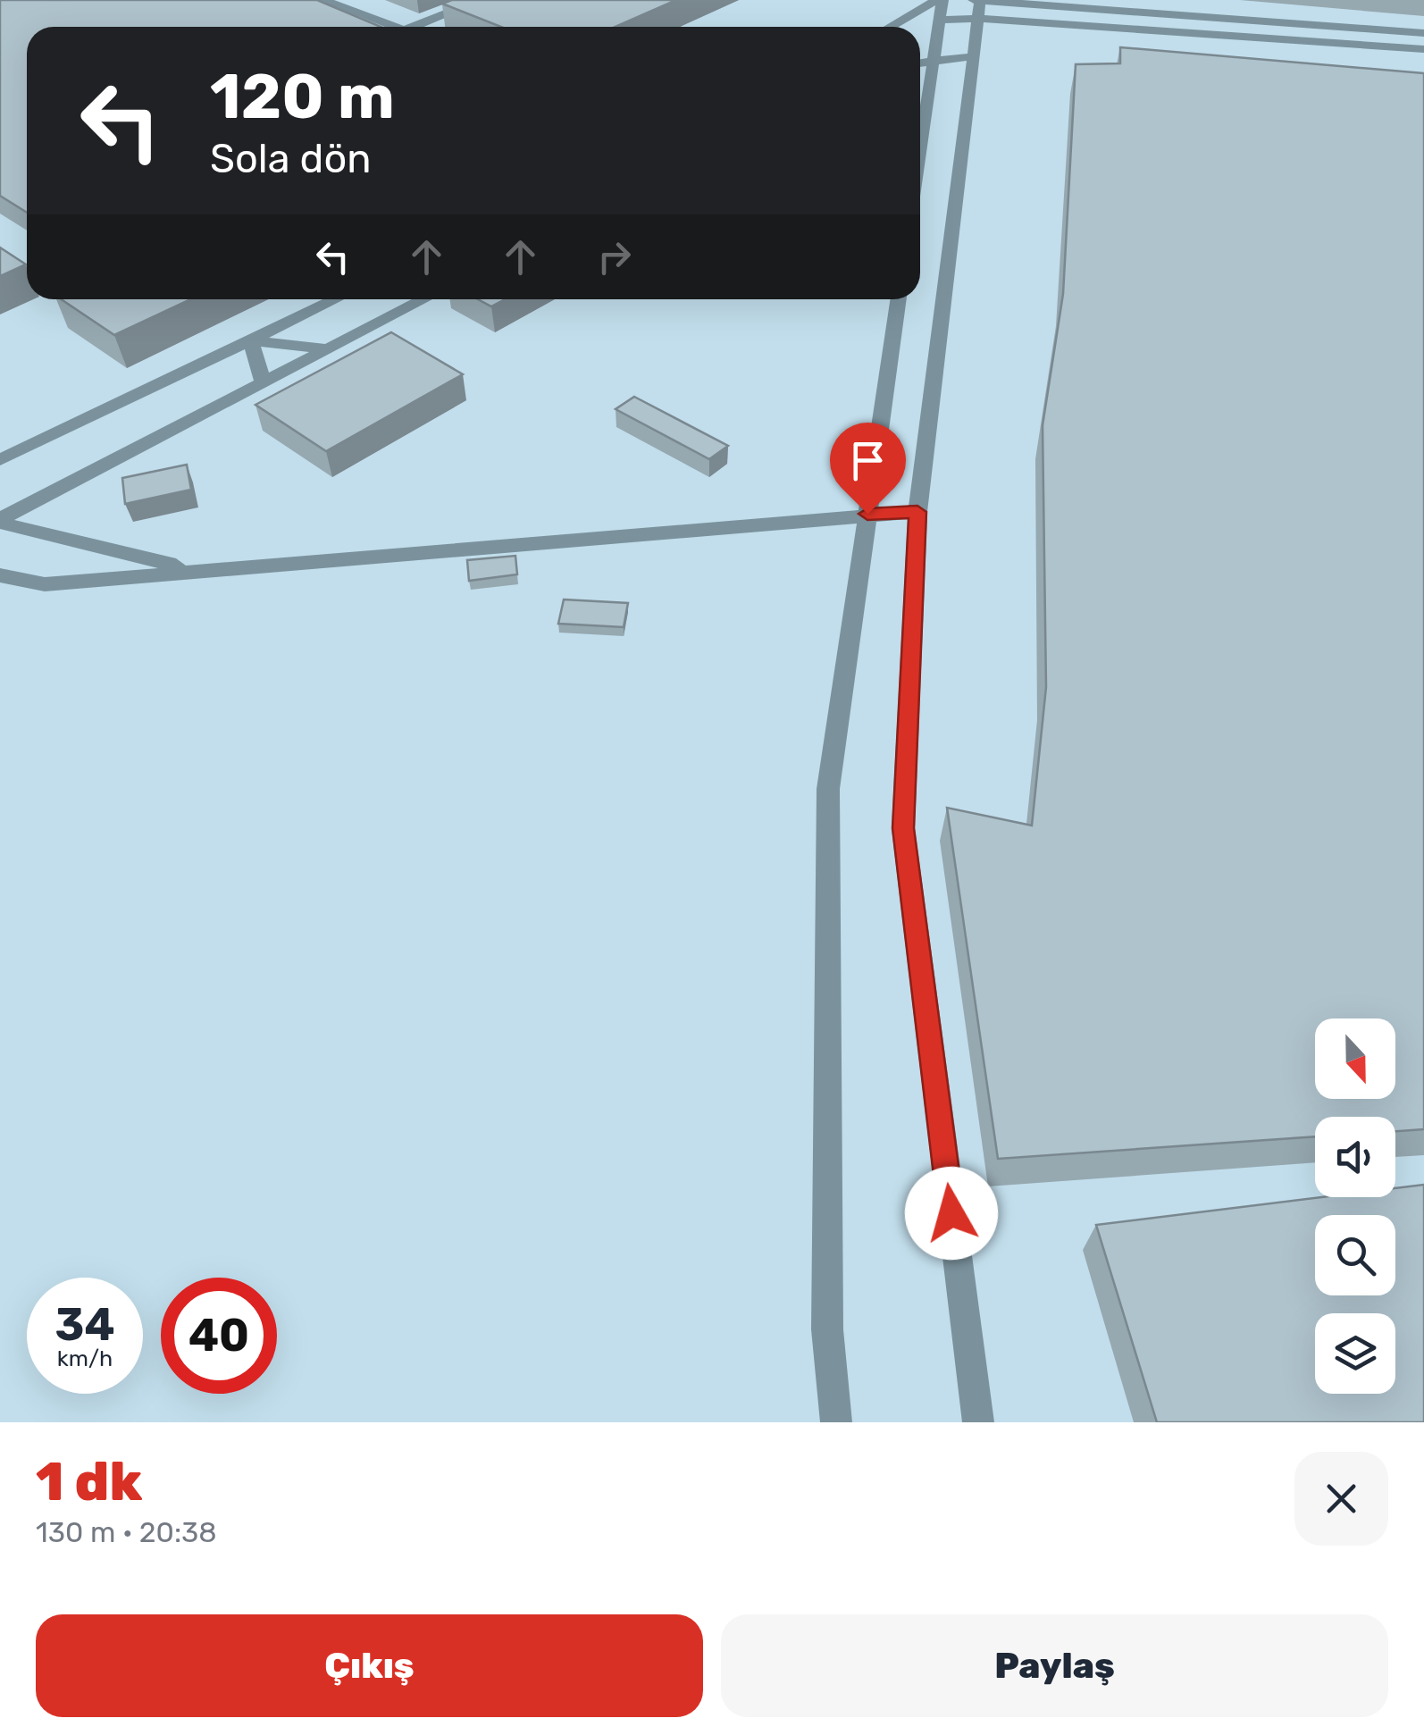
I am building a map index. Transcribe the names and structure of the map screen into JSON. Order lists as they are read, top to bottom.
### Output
{
  "north": "bottom",
  "page": {
    "turn": ["120 m", "Sola dön"],
    "speed": "34 km/h",
    "limit": "40",
    "heading": ["1 dk", "130 m · 20:38"],
    "buttons": ["Çıkış", "Paylaş"]
  }
}
